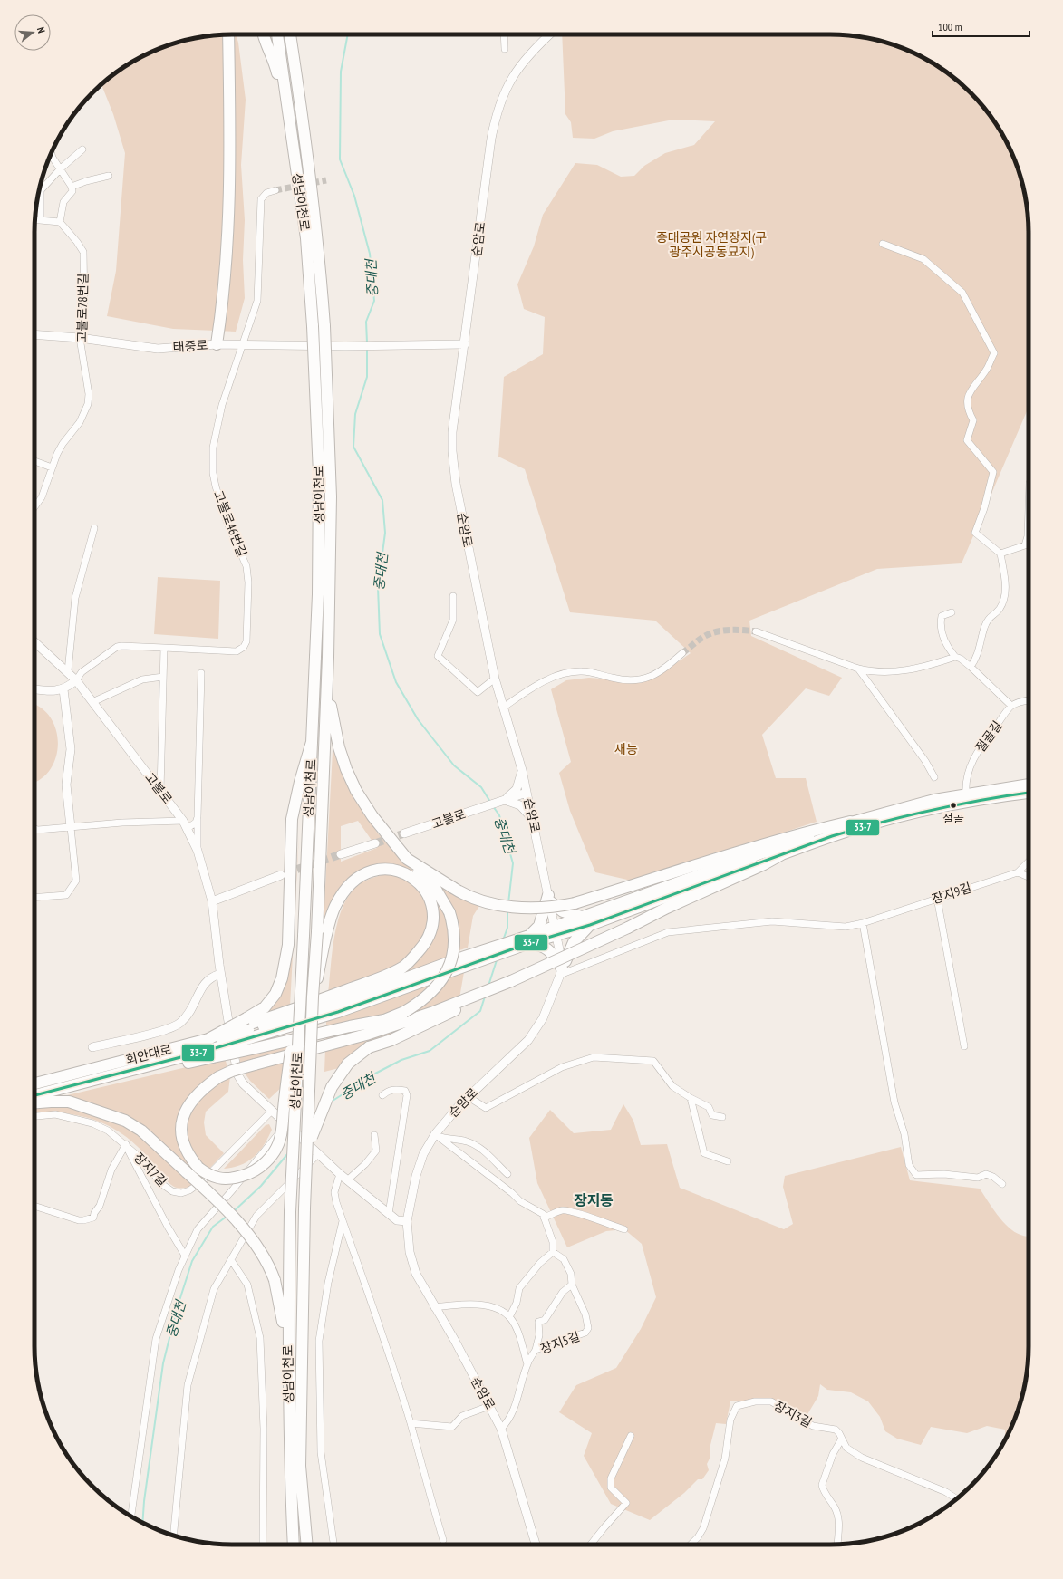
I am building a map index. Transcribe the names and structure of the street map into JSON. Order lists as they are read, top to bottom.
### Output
{
  "streets": {
    "main road": ["성남이천로", "회안대로"],
    "street": [
      "순암로",
      "고불로78번길",
      "태중로",
      "고불로46번길",
      "절골길",
      "고불로",
      "장지9길",
      "장지7길",
      "장지5길",
      "장지3길"
    ]
  },
  "crossings": [
    ["순암로", "태중로"],
    ["순암로", "장지9길"],
    ["순암로", "장지5길"],
    ["고불로78번길", "태중로"],
    ["태중로", "고불로46번길"],
    ["고불로46번길", "고불로"],
    ["고불로", "장지7길"]
  ],
  "districts": ["장지동"],
  "water": ["중대천"],
  "parks": ["중대공원 자연장지(구 광주시공동묘지)", "새능"],
  "places": ["절골"],
  "lines": ["transit line 33-7"],
  "scale_bar": "100 m",
  "north": "right"
}
